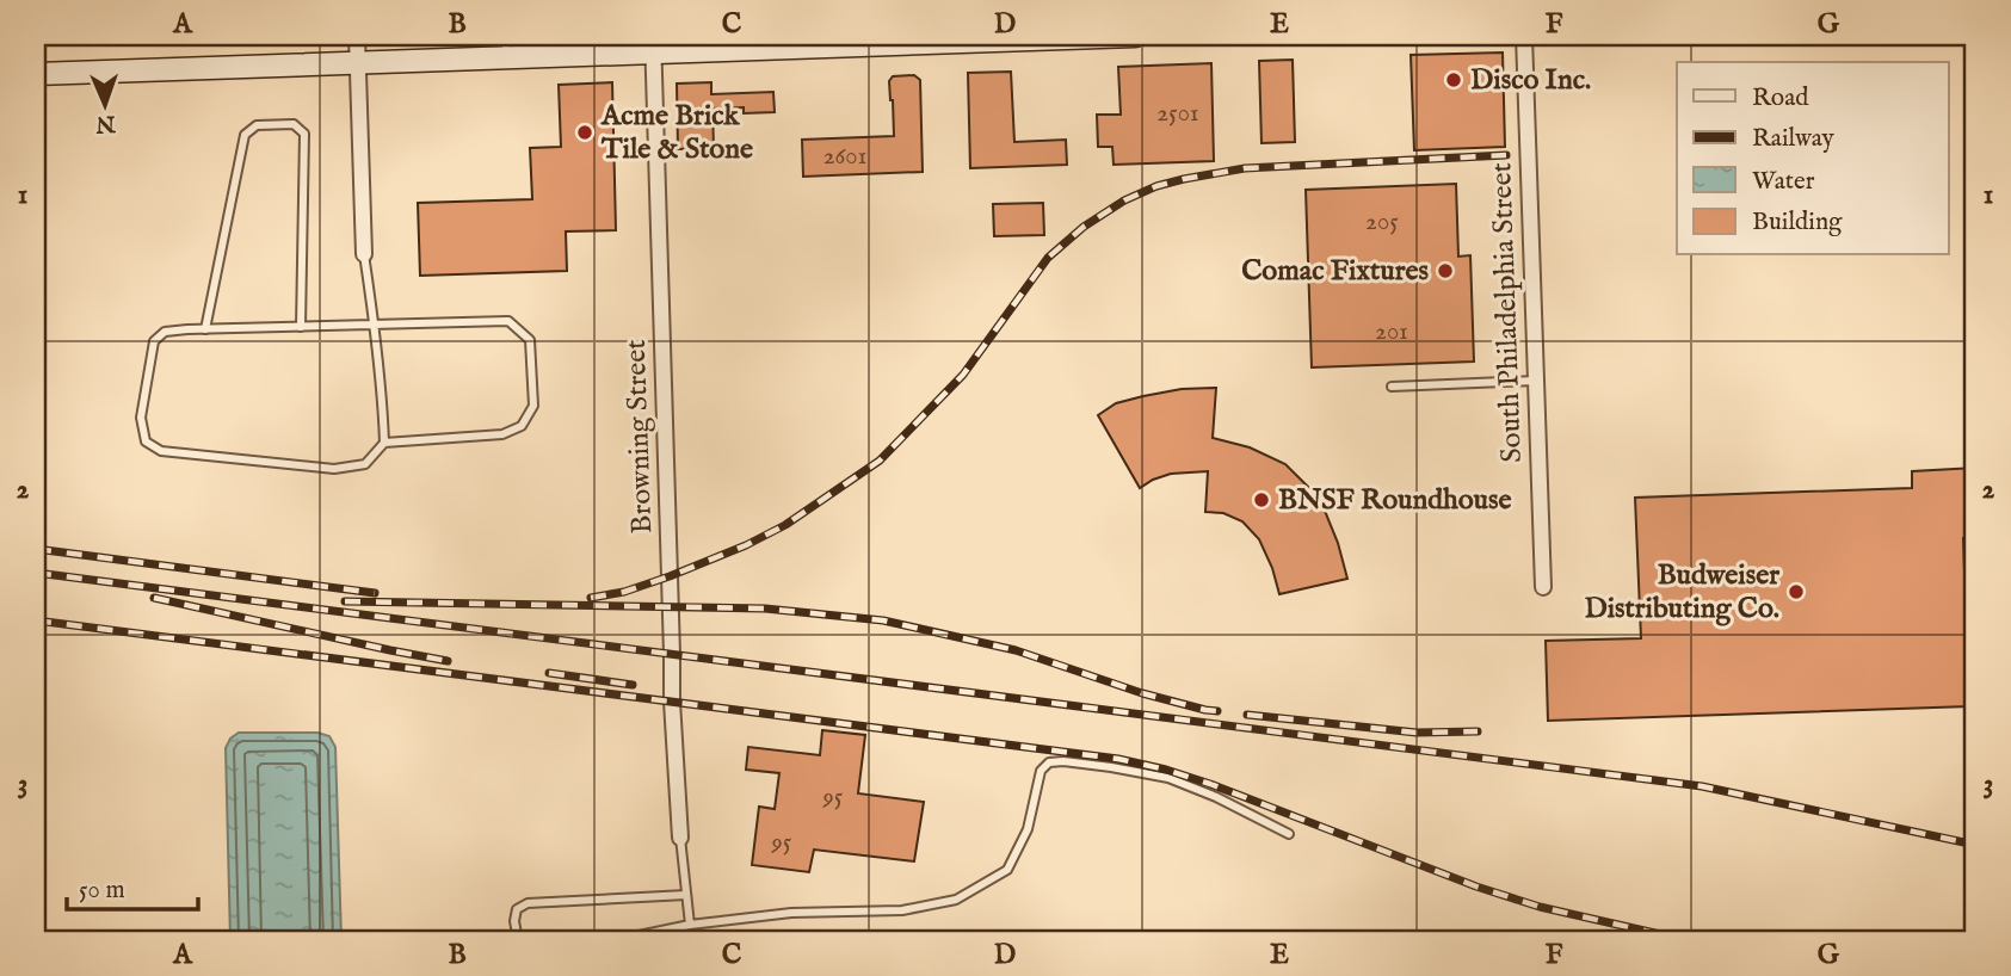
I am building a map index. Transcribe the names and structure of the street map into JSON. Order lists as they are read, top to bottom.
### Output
{
  "streets": {
    "street": ["South Philadelphia Street", "Browning Street"]
  },
  "places": [
    "Disco Inc.",
    "Acme Brick Tile & Stone",
    "Comac Fixtures",
    "BNSF Roundhouse",
    "Budweiser Distributing Co."
  ],
  "house_numbers": [
    "2501",
    "2601",
    "205",
    "201",
    "95",
    "95"
  ],
  "legend": [
    "Road",
    "Railway",
    "Water",
    "Building"
  ],
  "scale_bar": "50 m",
  "north": "bottom",
  "grid": {
    "columns": [
      "A",
      "B",
      "C",
      "D",
      "E",
      "F",
      "G"
    ],
    "rows": ["1", "2", "3"]
  }
}
